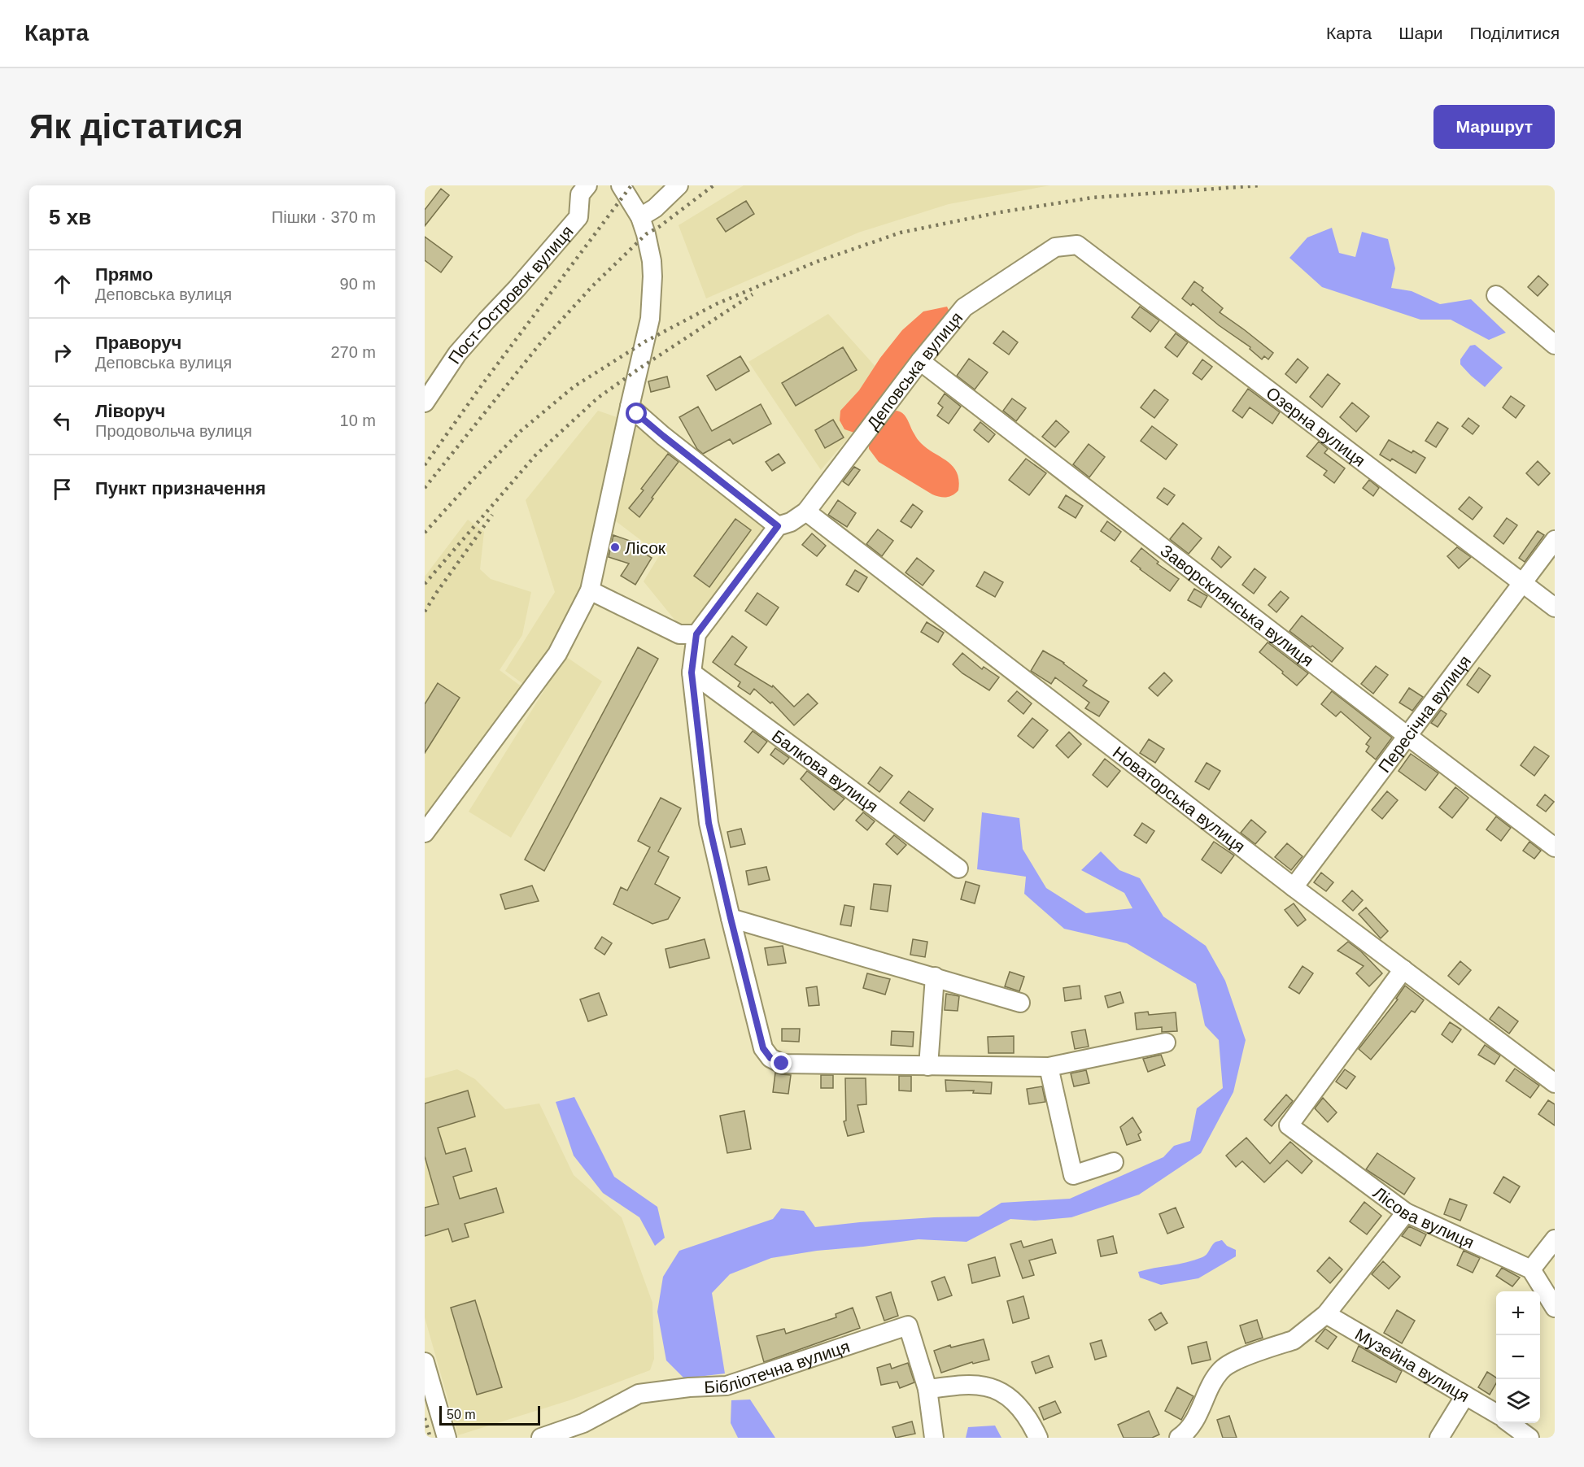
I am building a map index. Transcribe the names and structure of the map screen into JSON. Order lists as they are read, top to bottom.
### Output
{
  "streets": {
    "street": [
      "Пост-Островок вулиця",
      "Деповська вулиця",
      "Озерна вулиця",
      "Заворсклянська вулиця",
      "Пересічна вулиця",
      "Балкова вулиця",
      "Новаторська вулиця",
      "Лісова вулиця",
      "Бібліотечна вулиця",
      "Музейна вулиця"
    ]
  },
  "crossings": [
    ["Деповська вулиця", "Озерна вулиця"],
    ["Деповська вулиця", "Заворсклянська вулиця"],
    ["Деповська вулиця", "Балкова вулиця"],
    ["Деповська вулиця", "Новаторська вулиця"],
    ["Озерна вулиця", "Пересічна вулиця"],
    ["Заворсклянська вулиця", "Пересічна вулиця"],
    ["Пересічна вулиця", "Новаторська вулиця"],
    ["Новаторська вулиця", "Лісова вулиця"]
  ],
  "places": ["Лісок"],
  "scale_bar": "50 m",
  "page": {
    "header": "Карта",
    "nav": ["Карта", "Шари", "Поділитися"],
    "buttons": "Маршрут",
    "title": "Як дістатися",
    "heading": ["5 хв", "Пішки · 370 m"],
    "list": [
      ["Прямо", "Деповська вулиця", "90 m"],
      ["Праворуч", "Деповська вулиця", "270 m"],
      ["Ліворуч", "Продовольча вулиця", "10 m"],
      "Пункт призначення"
    ],
    "map_buttons": ["+", "−"],
    "scale": "50 m"
  }
}
